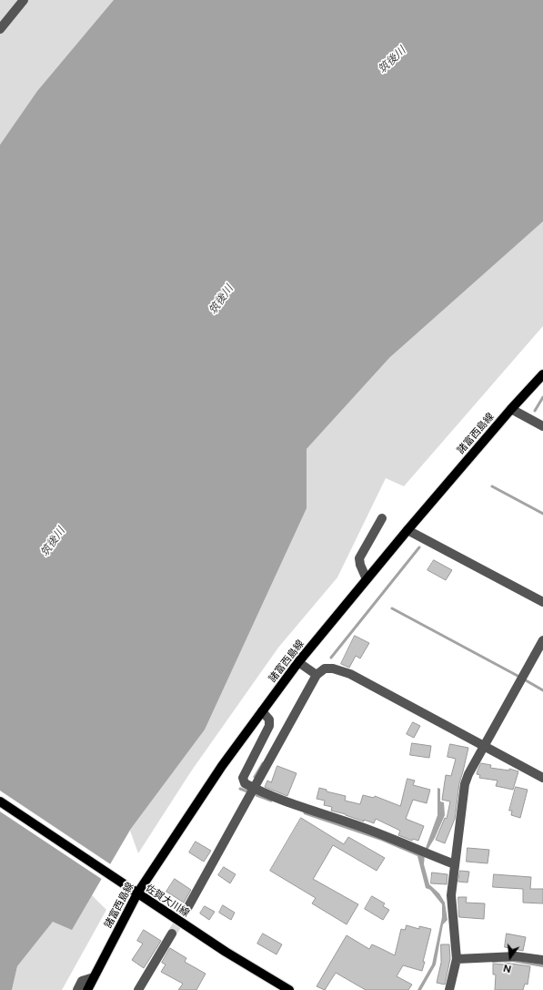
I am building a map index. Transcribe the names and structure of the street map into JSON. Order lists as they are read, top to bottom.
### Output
{
  "streets": {
    "main road": ["諸富西島線", "佐賀大川線"]
  },
  "crossings": [
    ["諸富西島線", "佐賀大川線"]
  ],
  "water": ["筑後川"],
  "north": "bottom"
}
